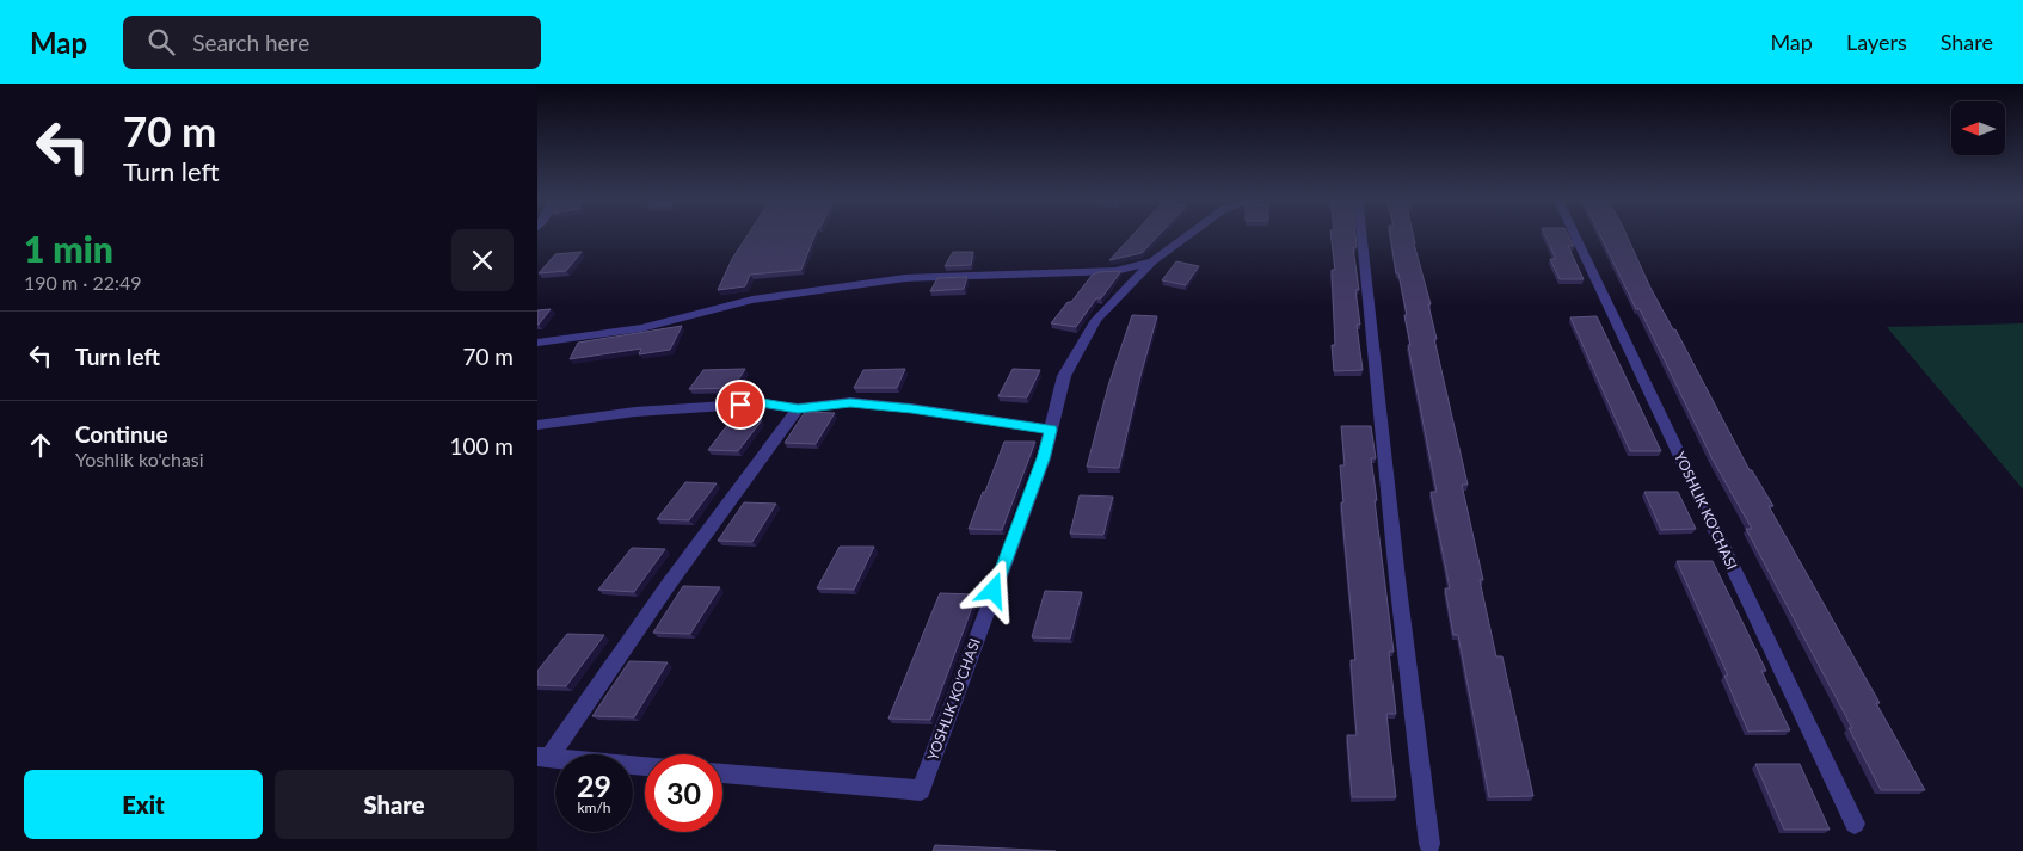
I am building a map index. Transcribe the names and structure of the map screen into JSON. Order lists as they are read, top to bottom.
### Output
{
  "streets": {
    "street": ["YOSHLIK KO'CHASI"]
  },
  "north": "left",
  "page": {
    "header": "Map",
    "search": "Search here",
    "nav": ["Map", "Layers", "Share"],
    "turn": ["70 m", "Turn left"],
    "heading": ["1 min", "190 m · 22:49"],
    "list": [
      {
        "name": "Turn left",
        "value": "70 m"
      },
      {
        "name": "Continue",
        "note": "Yoshlik ko'chasi",
        "value": "100 m"
      }
    ],
    "speed": "29 km/h",
    "limit": "30",
    "buttons": ["Exit", "Share"]
  }
}
